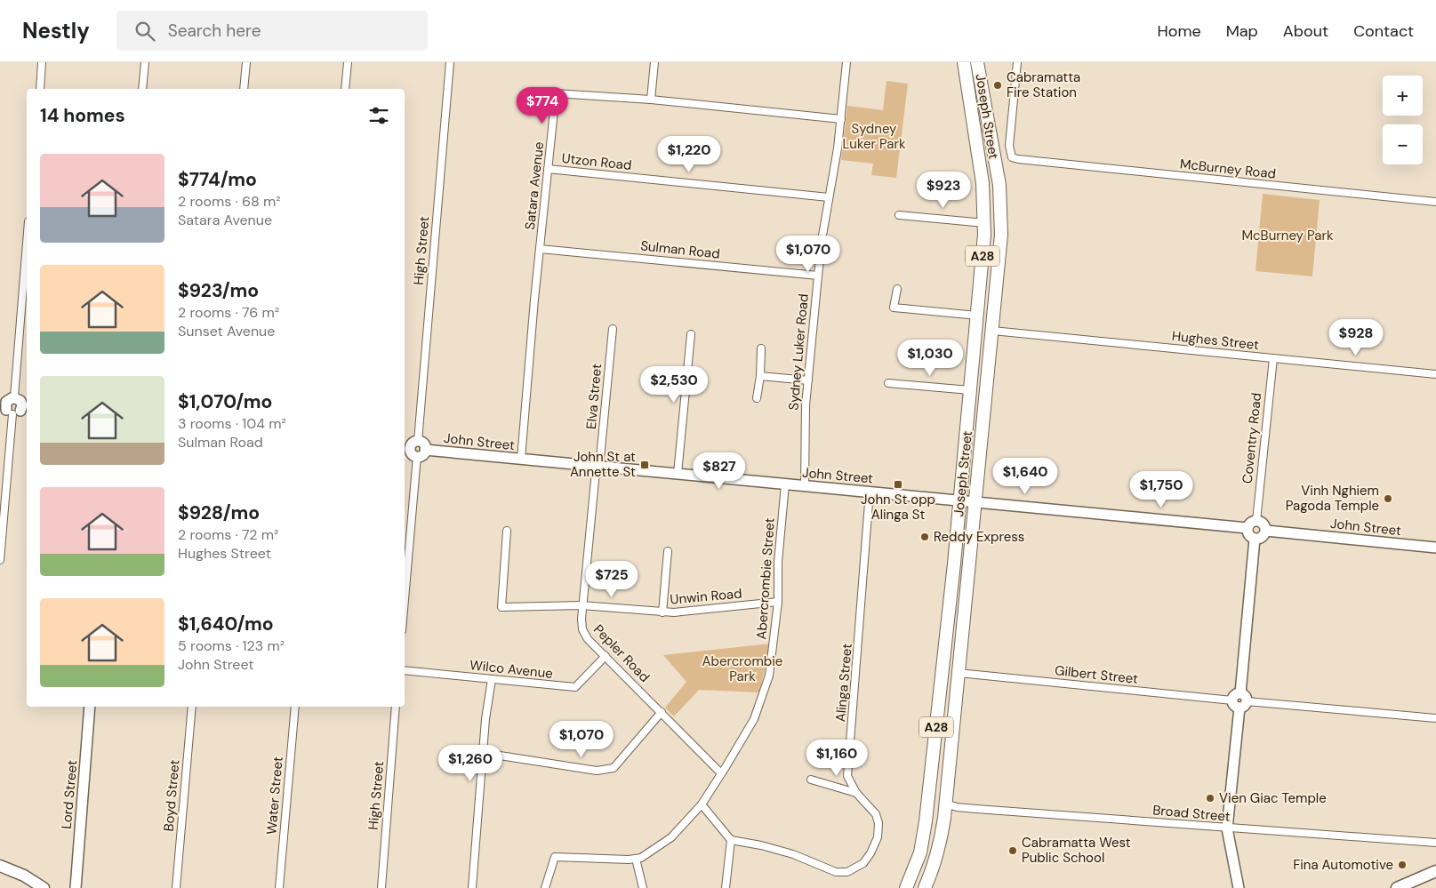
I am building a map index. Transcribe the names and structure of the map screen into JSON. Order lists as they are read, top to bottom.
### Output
{
  "streets": {
    "highway": ["Joseph Street", "A28"],
    "street": [
      "Utzon Road",
      "McBurney Road",
      "Satara Avenue",
      "Sulman Road",
      "High Street",
      "Hughes Street",
      "Sydney Luker Road",
      "Elva Street",
      "Coventry Road",
      "John Street",
      "Abercrombie Street",
      "Unwin Road",
      "Pepler Road",
      "Wilco Avenue",
      "Gilbert Street",
      "Alinga Street",
      "Lord Street",
      "Boyd Street",
      "Water Street",
      "Broad Street"
    ]
  },
  "crossings": [
    ["Joseph Street", "McBurney Road"],
    ["Joseph Street", "Hughes Street"],
    ["Joseph Street", "John Street"],
    ["Joseph Street", "Gilbert Street"],
    ["Joseph Street", "Broad Street"],
    ["Utzon Road", "Satara Avenue"],
    ["Utzon Road", "Sydney Luker Road"],
    ["Satara Avenue", "Sulman Road"],
    ["Satara Avenue", "Sydney Luker Road"],
    ["Satara Avenue", "John Street"],
    ["Sulman Road", "Sydney Luker Road"],
    ["Hughes Street", "Coventry Road"],
    ["Sydney Luker Road", "John Street"],
    ["Elva Street", "John Street"],
    ["Elva Street", "Pepler Road"],
    ["Coventry Road", "John Street"],
    ["John Street", "Abercrombie Street"],
    ["John Street", "Pepler Road"],
    ["John Street", "Alinga Street"],
    ["Abercrombie Street", "Unwin Road"],
    ["Abercrombie Street", "Pepler Road"],
    ["Unwin Road", "Pepler Road"],
    ["Pepler Road", "Wilco Avenue"]
  ],
  "parks": ["Sydney Luker Park", "McBurney Park", "Abercrombie Park"],
  "places": {
    "other": [
      "Cabramatta Fire Station",
      "Vinh Nghiem Pagoda Temple",
      "Reddy Express",
      "Vien Giac Temple",
      "Cabramatta West Public School",
      "Fina Automotive"
    ],
    "transit": ["John St at Annette St", "John St opp Alinga St"]
  },
  "page": {
    "header": "Nestly",
    "search": "Search here",
    "nav": [
      "Home",
      "Map",
      "About",
      "Contact"
    ],
    "map_buttons": ["+", "−"],
    "price": [
      "$774",
      "$1,220",
      "$923",
      "$1,070",
      "$928",
      "$1,030",
      "$2,530",
      "$827",
      "$1,640",
      "$1,750",
      "$725",
      "$1,070",
      "$1,160",
      "$1,260"
    ],
    "heading": "14 homes",
    "list": [
      {
        "name": "$774/mo",
        "note": "2 rooms · 68 m² · Satara Avenue"
      },
      {
        "name": "$923/mo",
        "note": "2 rooms · 76 m² · Sunset Avenue"
      },
      {
        "name": "$1,070/mo",
        "note": "3 rooms · 104 m² · Sulman Road"
      },
      {
        "name": "$928/mo",
        "note": "2 rooms · 72 m² · Hughes Street"
      },
      {
        "name": "$1,640/mo",
        "note": "5 rooms · 123 m² · John Street"
      }
    ]
  }
}
